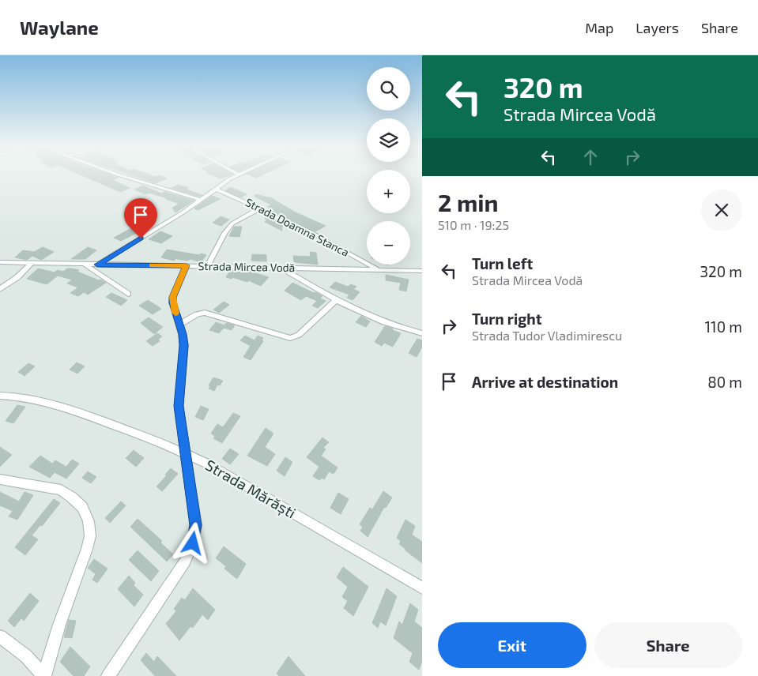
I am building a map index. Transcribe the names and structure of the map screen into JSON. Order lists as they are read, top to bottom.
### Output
{
  "streets": {
    "street": ["Strada Doamna Stanca", "Strada Mircea Vodă", "Strada Mărăști"]
  },
  "crossings": [
    ["Strada Doamna Stanca", "Strada Mircea Vodă"]
  ],
  "page": {
    "header": "Waylane",
    "nav": ["Map", "Layers", "Share"],
    "turn": ["320 m", "Strada Mircea Vodă"],
    "map_buttons": ["+", "−"],
    "heading": ["2 min", "510 m · 19:25"],
    "list": [
      {
        "name": "Turn left",
        "note": "Strada Mircea Vodă",
        "value": "320 m"
      },
      {
        "name": "Turn right",
        "note": "Strada Tudor Vladimirescu",
        "value": "110 m"
      },
      {
        "name": "Arrive at destination",
        "value": "80 m"
      }
    ],
    "buttons": ["Exit", "Share"]
  }
}
